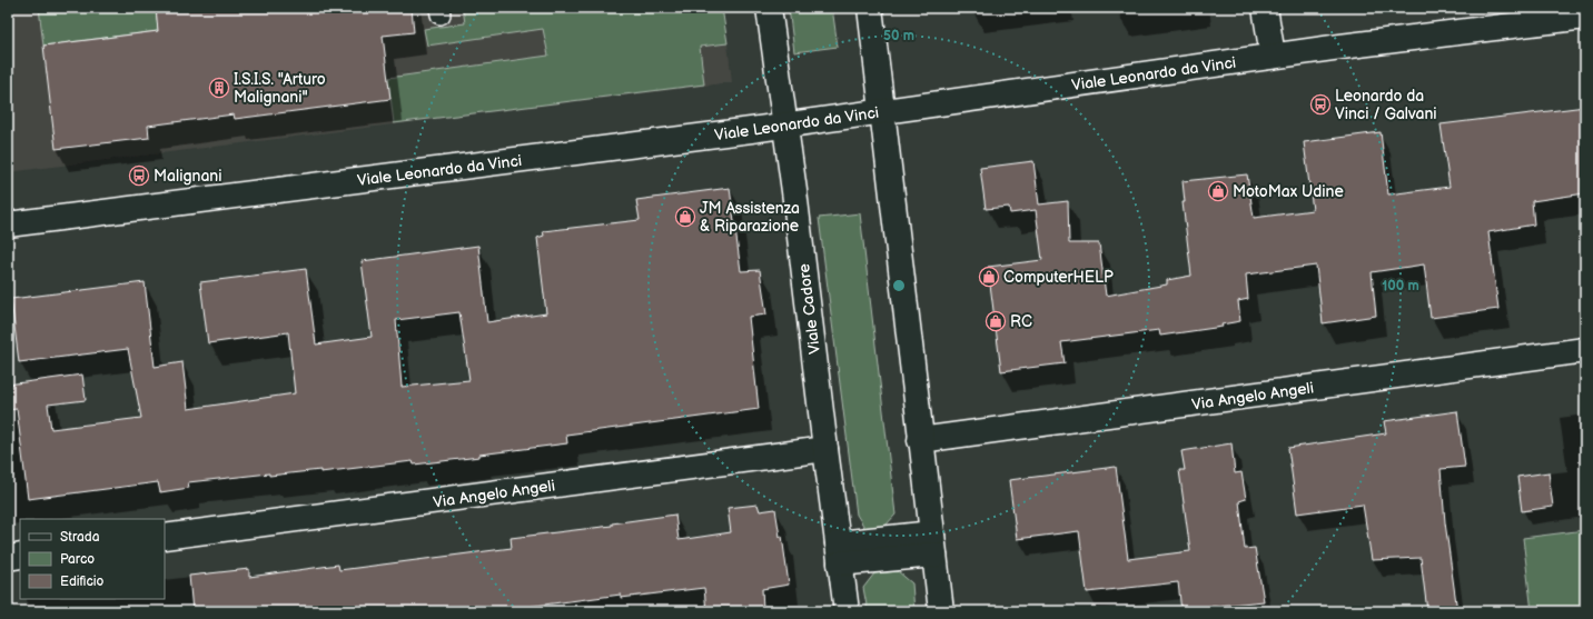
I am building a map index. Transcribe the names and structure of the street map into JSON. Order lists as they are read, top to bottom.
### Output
{
  "streets": {
    "main road": ["Viale Leonardo da Vinci", "Viale Cadore", "Via Angelo Angeli"]
  },
  "crossings": [
    ["Viale Leonardo da Vinci", "Viale Cadore"],
    ["Viale Cadore", "Via Angelo Angeli"]
  ],
  "places": {
    "building": ["I.S.I.S. \"Arturo Malignani\""],
    "bus stop": ["Leonardo da Vinci / Galvani", "Malignani"],
    "shop": [
      "MotoMax Udine",
      "JM Assistenza & Riparazione",
      "ComputerHELP",
      "RC"
    ]
  },
  "legend": ["Strada", "Parco", "Edificio"],
  "rings": ["50 m", "100 m"]
}
